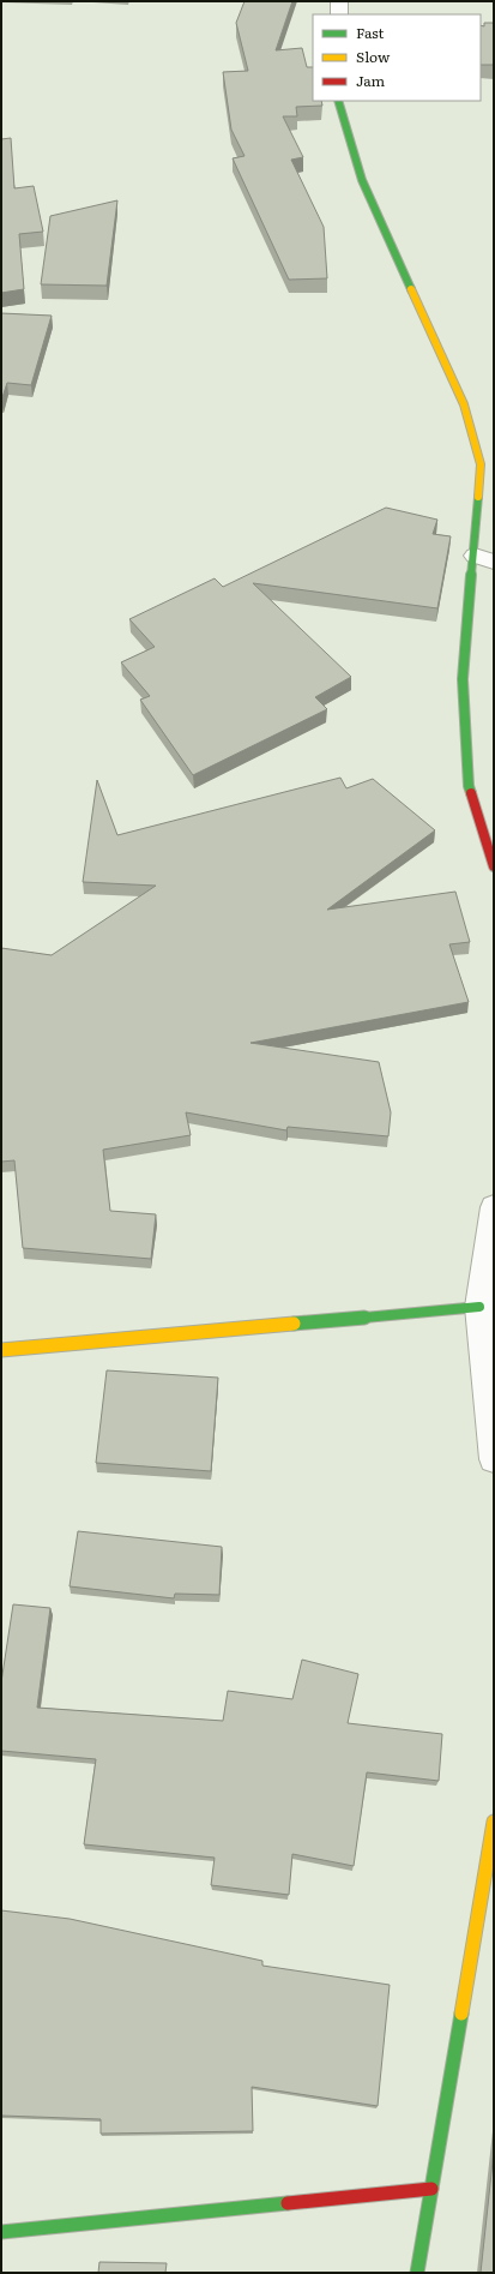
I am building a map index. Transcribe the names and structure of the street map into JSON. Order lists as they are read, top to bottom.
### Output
{
  "legend": ["Fast", "Slow", "Jam"]
}
